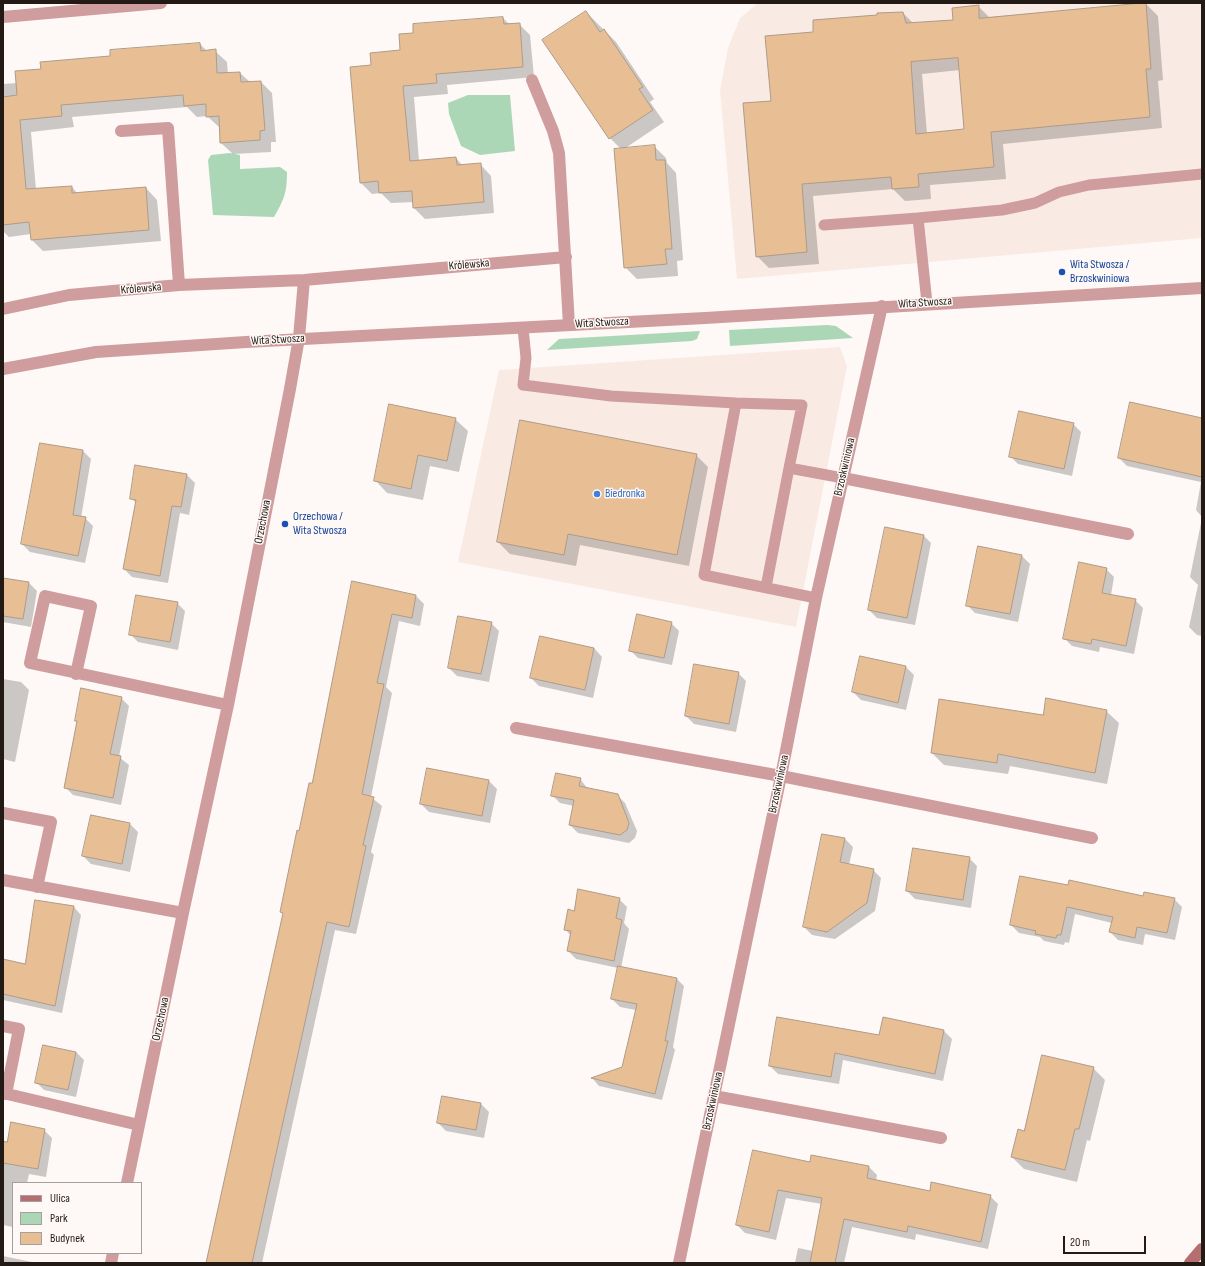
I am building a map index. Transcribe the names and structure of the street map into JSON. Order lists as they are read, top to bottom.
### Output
{
  "streets": {
    "street": [
      "Królewska",
      "Wita Stwosza",
      "Brzoskwiniowa",
      "Orzechowa"
    ]
  },
  "crossings": [
    ["Wita Stwosza", "Brzoskwiniowa"],
    ["Wita Stwosza", "Orzechowa"]
  ],
  "places": ["Wita Stwosza / Brzoskwiniowa", "Biedronka", "Orzechowa / Wita Stwosza"],
  "legend": ["Ulica", "Park", "Budynek"],
  "scale_bar": "20 m"
}
